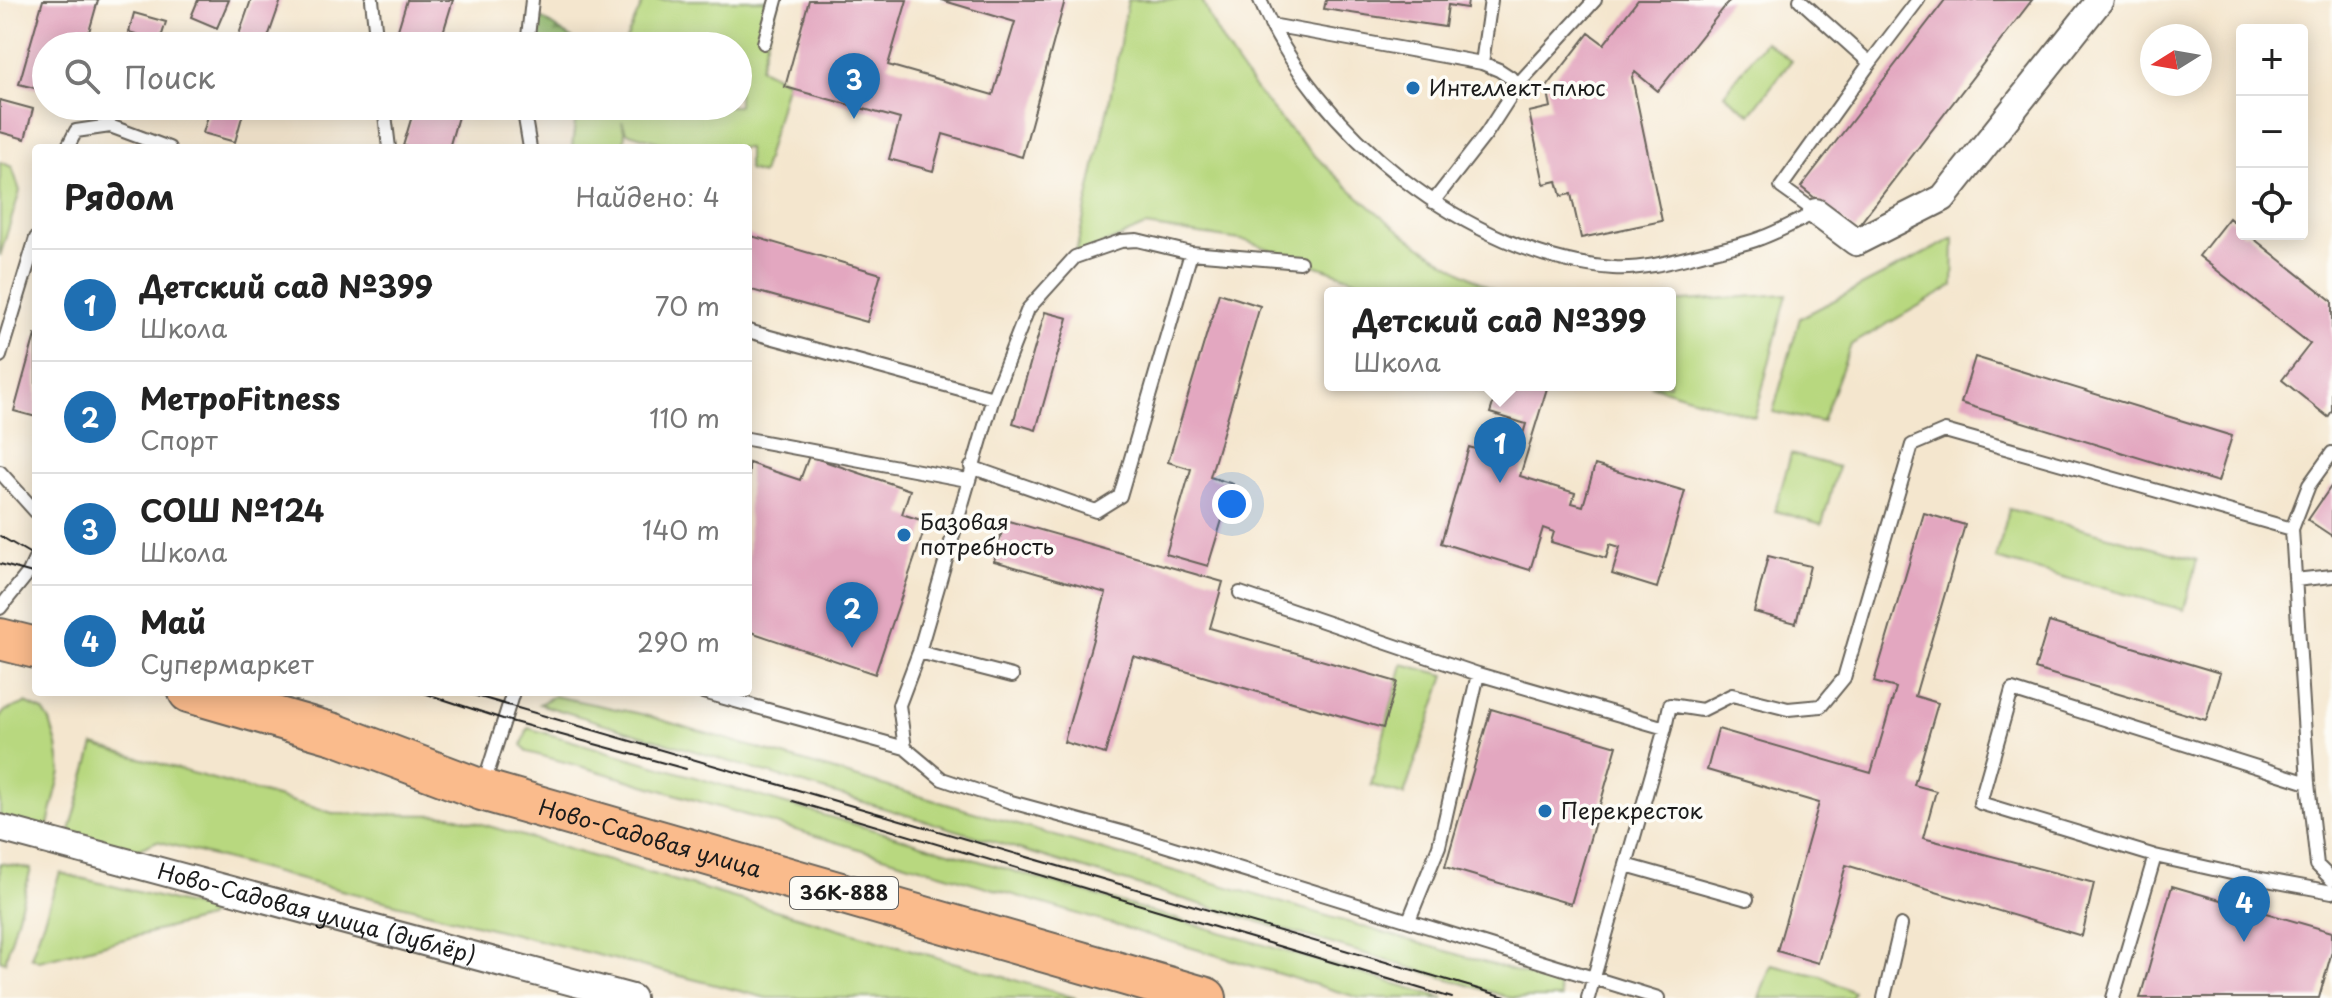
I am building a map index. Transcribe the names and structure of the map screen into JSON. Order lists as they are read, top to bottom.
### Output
{
  "streets": {
    "main road": ["Ново-Садовая улица", "36К-888"],
    "street": ["Ново-Садовая улица (дублёр)"]
  },
  "places": ["Интеллект-плюс", "Базовая потребность", "Перекресток"],
  "north": "left",
  "page": {
    "map_buttons": ["+", "−"],
    "search": "Поиск",
    "pins": [
      "3",
      "1",
      "2",
      "4"
    ],
    "heading": ["Рядом", "Найдено: 4"],
    "list": [
      {
        "mark": "1",
        "name": "Детский сад №399",
        "note": "Школа",
        "value": "70 m"
      },
      {
        "mark": "2",
        "name": "МетроFitness",
        "note": "Спорт",
        "value": "110 m"
      },
      {
        "mark": "3",
        "name": "СОШ №124",
        "note": "Школа",
        "value": "140 m"
      },
      {
        "mark": "4",
        "name": "Май",
        "note": "Супермаркет",
        "value": "290 m"
      }
    ],
    "popup": ["Детский сад №399", "Школа"]
  }
}
